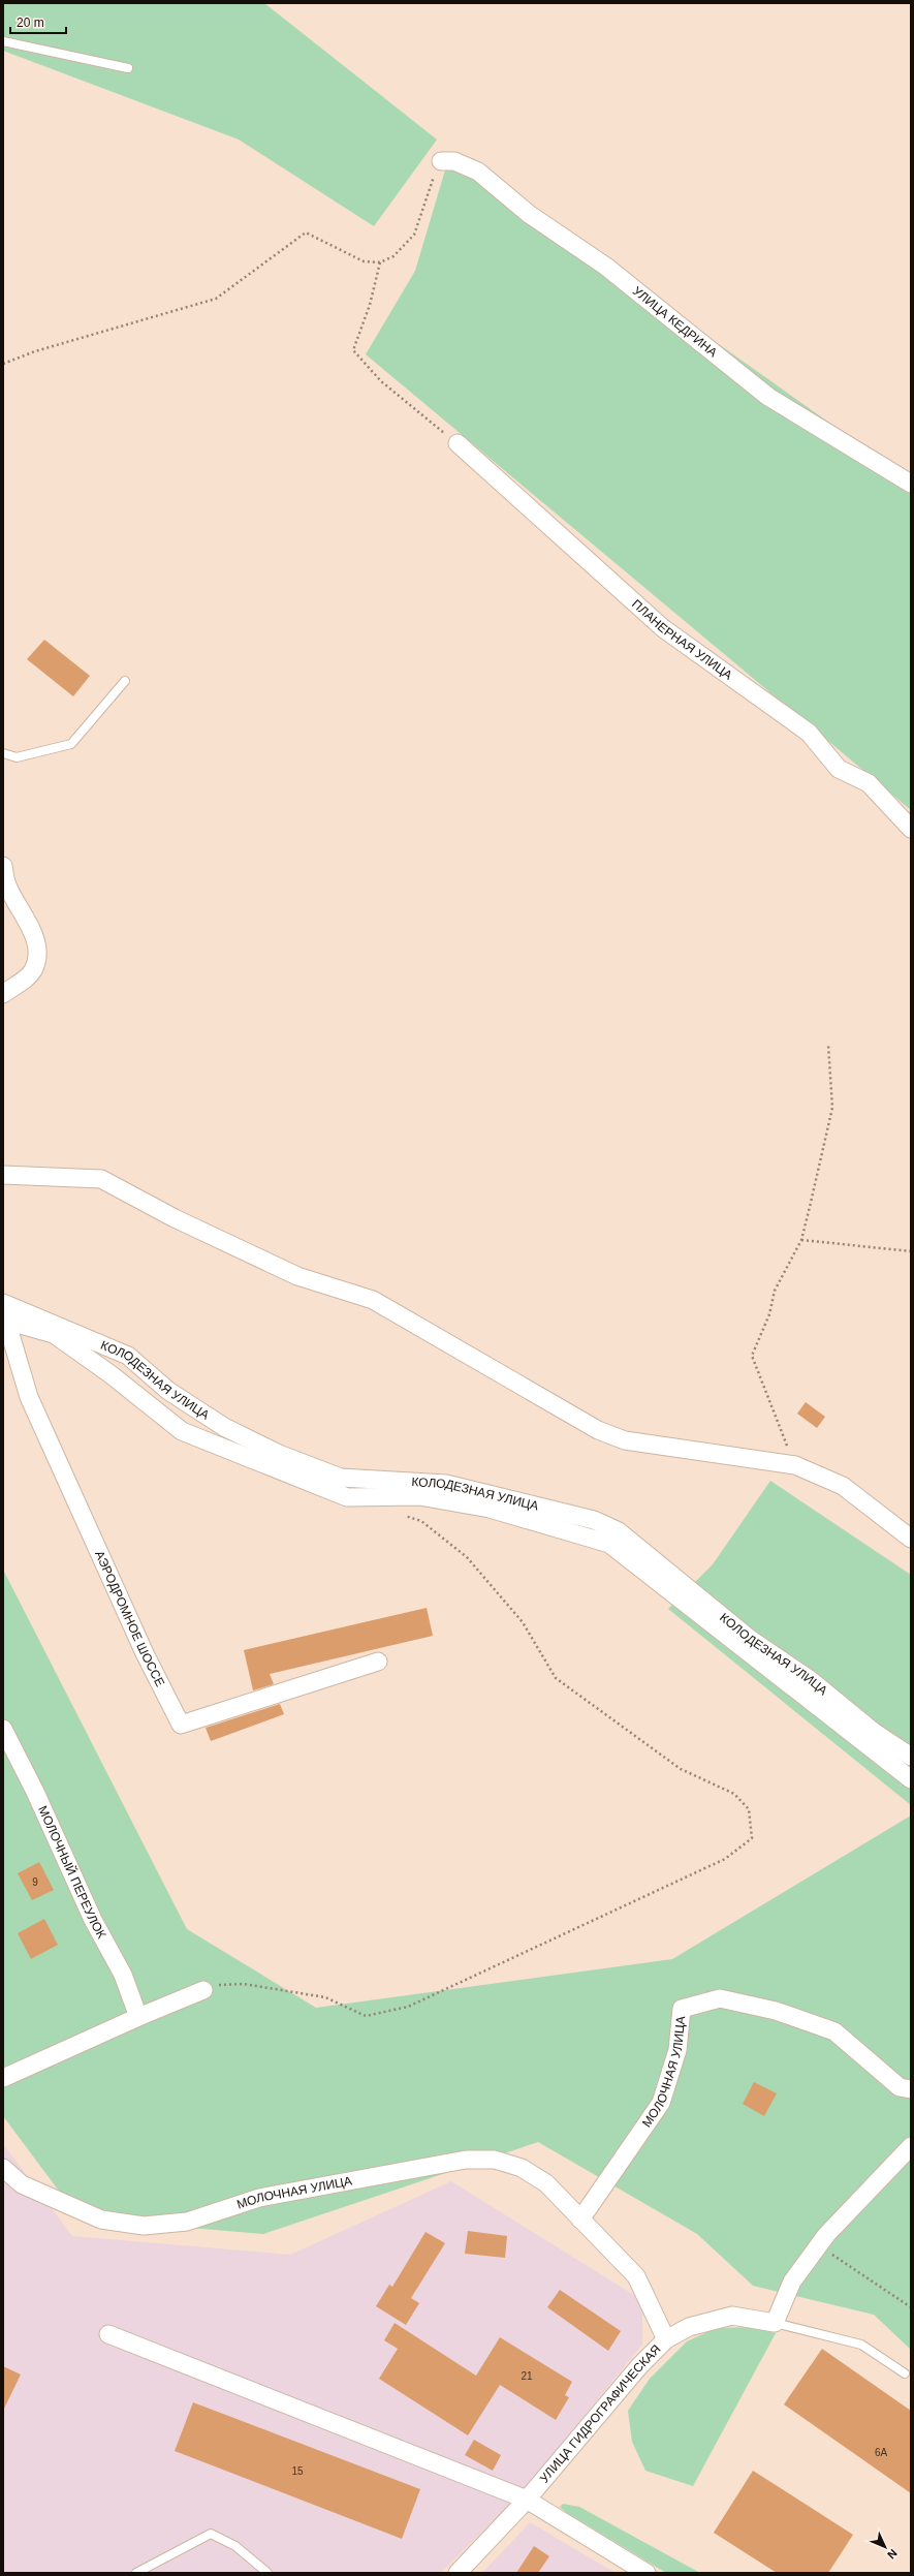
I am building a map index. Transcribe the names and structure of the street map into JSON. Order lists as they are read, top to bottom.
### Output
{
  "streets": {
    "street": [
      "УЛИЦА КЕДРИНА",
      "ПЛАНЕРНАЯ УЛИЦА",
      "КОЛОДЕЗНАЯ УЛИЦА",
      "АЭРОДРОМНОЕ ШОССЕ",
      "МОЛОЧНЫЙ ПЕРЕУЛОК",
      "МОЛОЧНАЯ УЛИЦА",
      "УЛИЦА ГИДРОГРАФИЧЕСКАЯ"
    ]
  },
  "crossings": [
    ["КОЛОДЕЗНАЯ УЛИЦА", "АЭРОДРОМНОЕ ШОССЕ"],
    ["МОЛОЧНАЯ УЛИЦА", "УЛИЦА ГИДРОГРАФИЧЕСКАЯ"]
  ],
  "house_numbers": [
    "9",
    "21",
    "6А",
    "15"
  ],
  "scale_bar": "20 m",
  "north": "bottom right"
}
